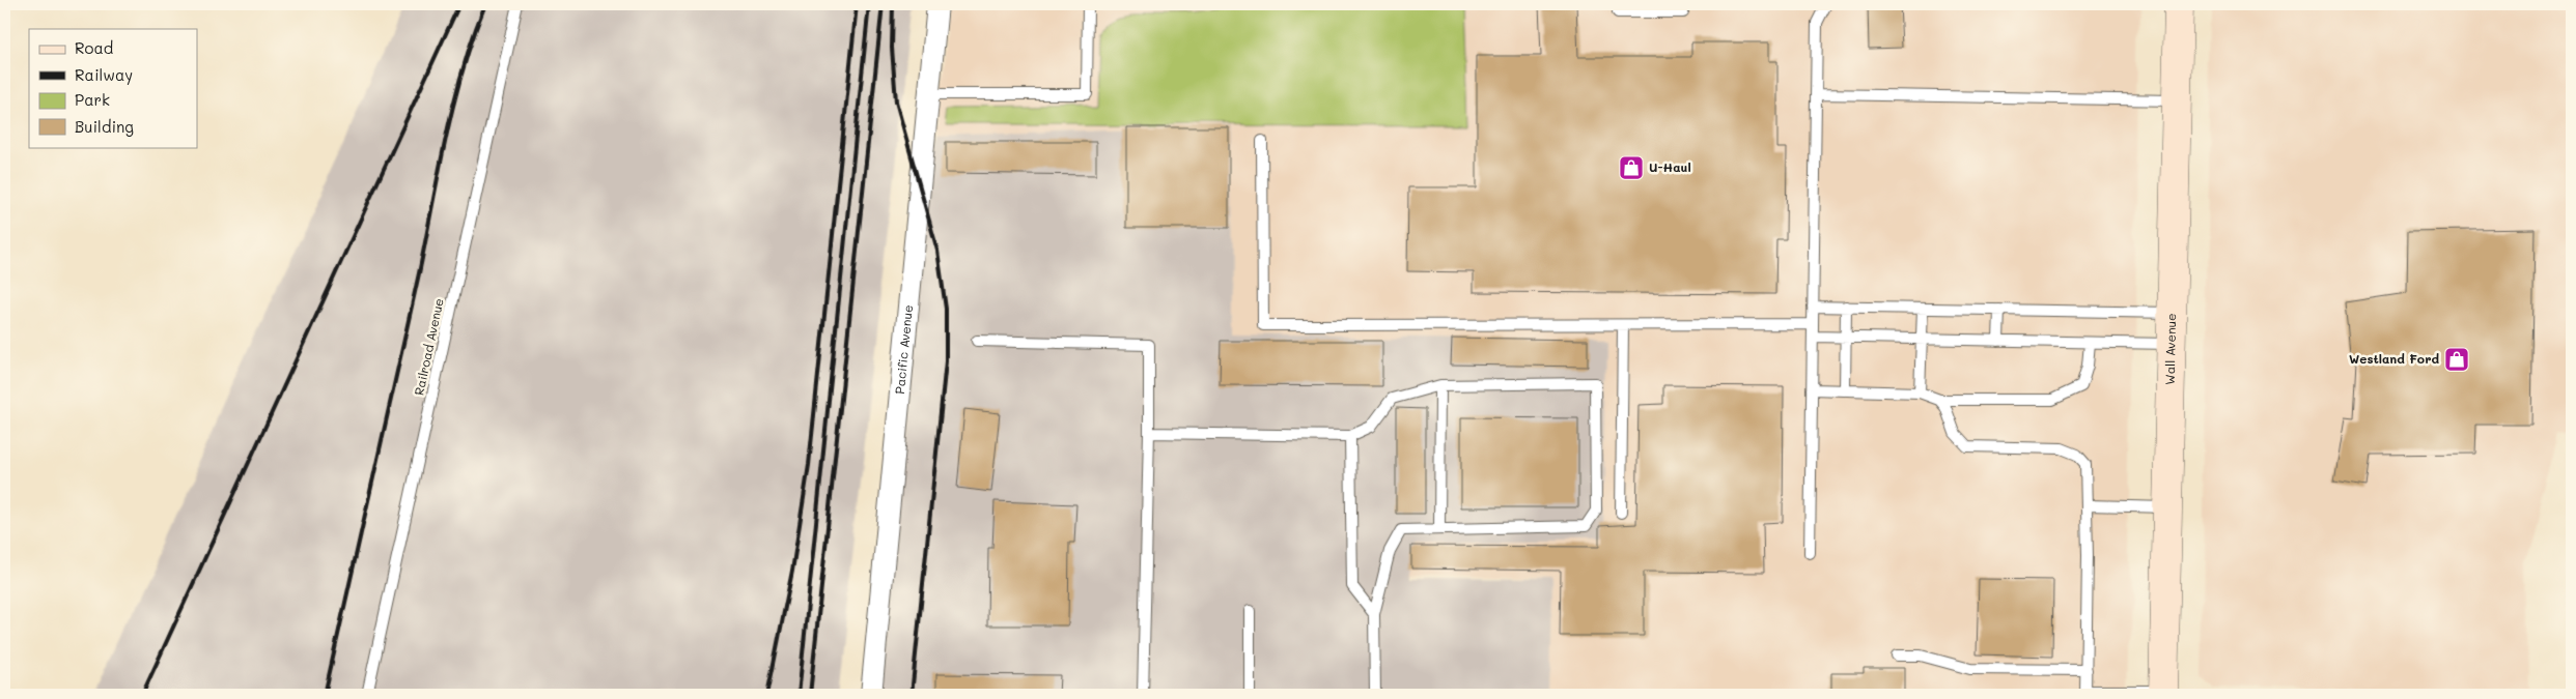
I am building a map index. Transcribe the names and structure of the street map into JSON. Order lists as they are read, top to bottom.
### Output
{
  "streets": {
    "main road": ["Wall Avenue"],
    "street": ["Pacific Avenue"],
    "lane": ["Railroad Avenue"]
  },
  "places": {
    "shop": ["U-Haul", "Westland Ford"]
  },
  "legend": [
    "Road",
    "Railway",
    "Park",
    "Building"
  ]
}
